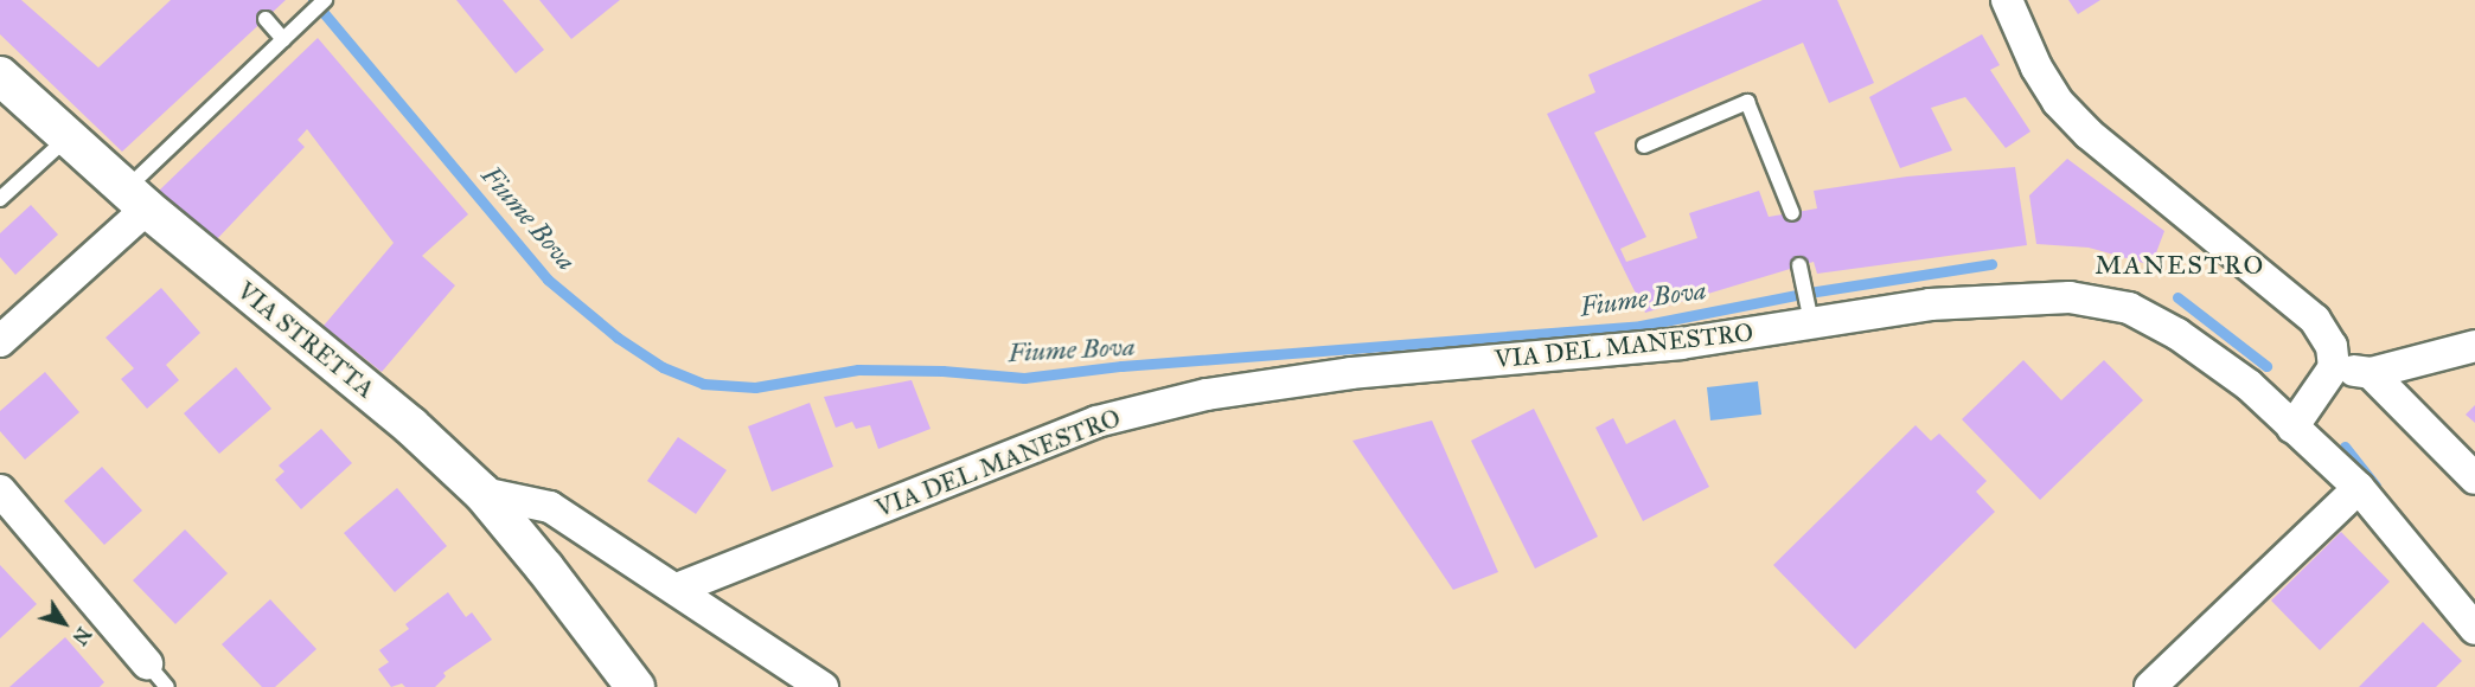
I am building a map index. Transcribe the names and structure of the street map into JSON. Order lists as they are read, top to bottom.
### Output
{
  "streets": {
    "street": ["VIA STRETTA", "VIA DEL MANESTRO"]
  },
  "districts": ["MANESTRO"],
  "water": ["Fiume Bova"],
  "north": "bottom right"
}
